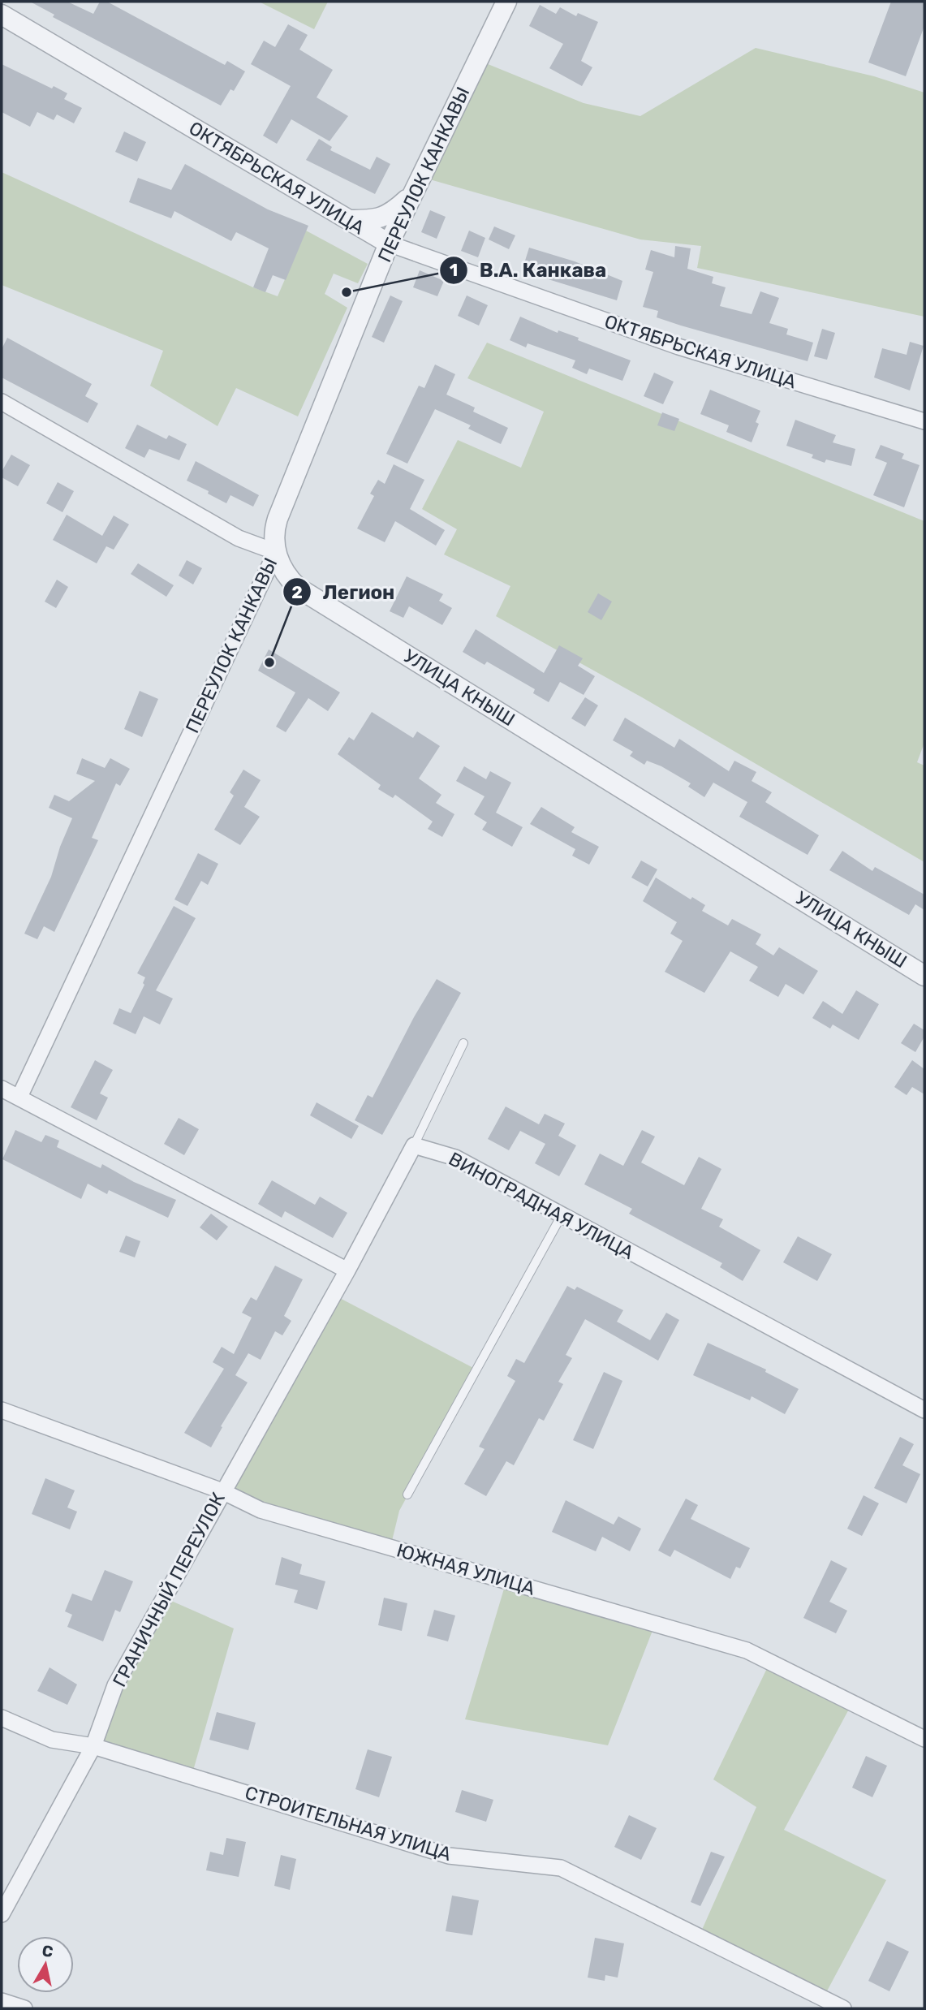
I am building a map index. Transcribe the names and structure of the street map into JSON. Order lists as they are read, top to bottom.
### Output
{
  "streets": {
    "street": [
      "ПЕРЕУЛОК КАНКАВЫ",
      "ОКТЯБРЬСКАЯ УЛИЦА",
      "УЛИЦА КНЫШ",
      "ВИНОГРАДНАЯ УЛИЦА",
      "ЮЖНАЯ УЛИЦА",
      "ГРАНИЧНЫЙ ПЕРЕУЛОК",
      "СТРОИТЕЛЬНАЯ УЛИЦА"
    ]
  },
  "crossings": [
    ["ПЕРЕУЛОК КАНКАВЫ", "ОКТЯБРЬСКАЯ УЛИЦА"],
    ["ПЕРЕУЛОК КАНКАВЫ", "УЛИЦА КНЫШ"],
    ["ЮЖНАЯ УЛИЦА", "ГРАНИЧНЫЙ ПЕРЕУЛОК"],
    ["ГРАНИЧНЫЙ ПЕРЕУЛОК", "СТРОИТЕЛЬНАЯ УЛИЦА"]
  ],
  "places": ["В.А. Канкава", "Легион"],
  "north": "top"
}
